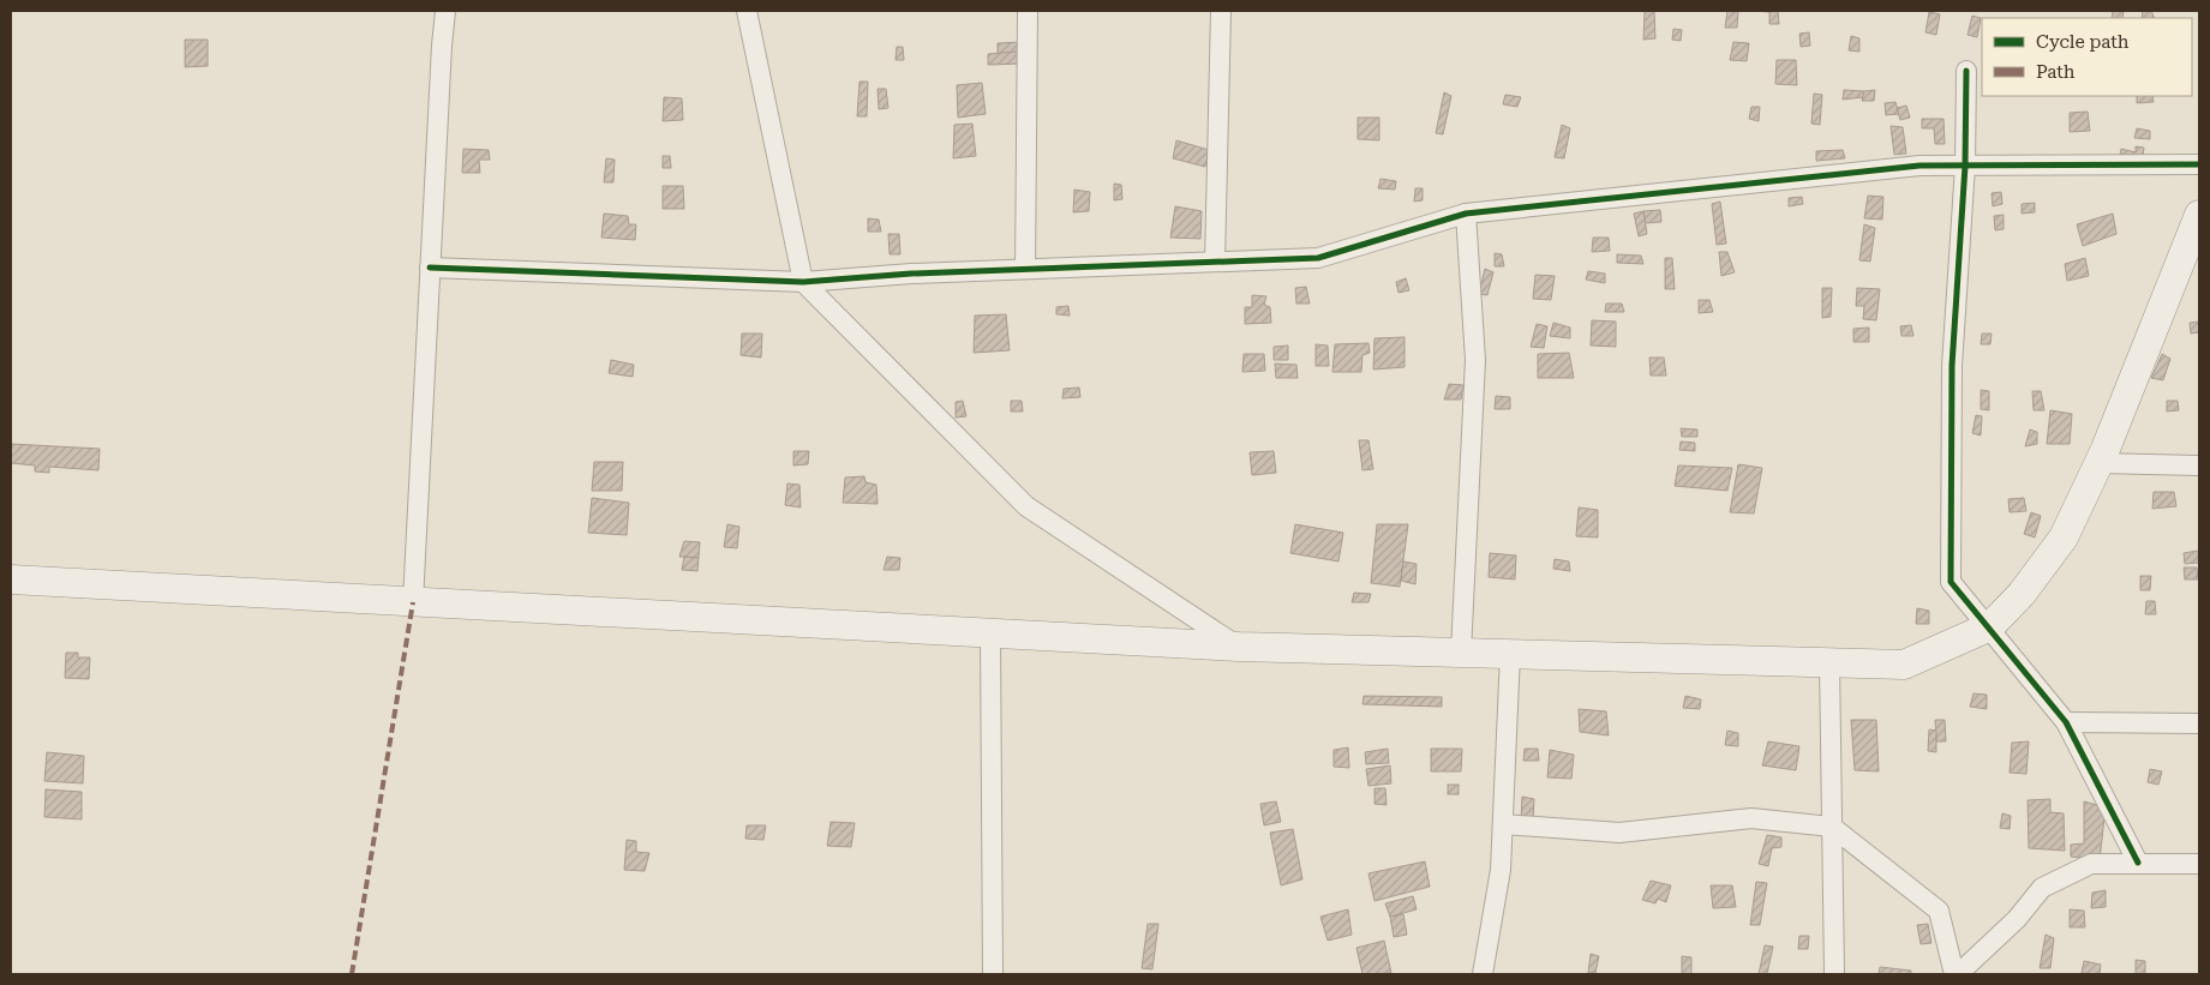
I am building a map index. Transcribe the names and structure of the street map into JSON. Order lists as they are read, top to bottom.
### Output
{
  "legend": ["Cycle path", "Path"]
}
